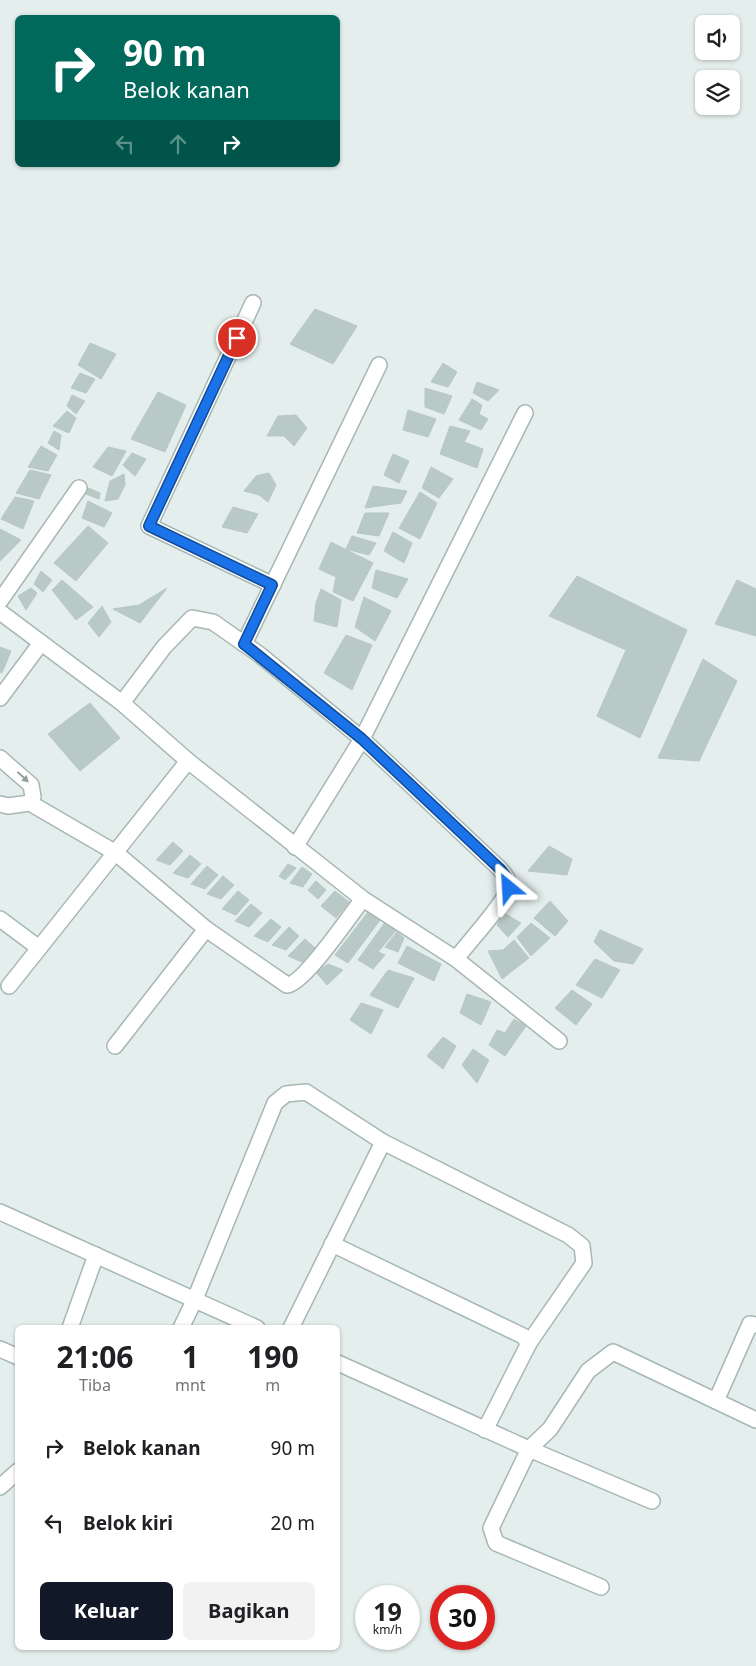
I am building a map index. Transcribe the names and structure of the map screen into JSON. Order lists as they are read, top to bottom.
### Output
{
  "page": {
    "turn": ["90 m", "Belok kanan"],
    "eta": [
      "21:06",
      "Tiba",
      "1",
      "mnt",
      "190",
      "m"
    ],
    "list": [
      {
        "name": "Belok kanan",
        "value": "90 m"
      },
      {
        "name": "Belok kiri",
        "value": "20 m"
      }
    ],
    "buttons": ["Keluar", "Bagikan"],
    "speed": "19 km/h",
    "limit": "30"
  }
}
